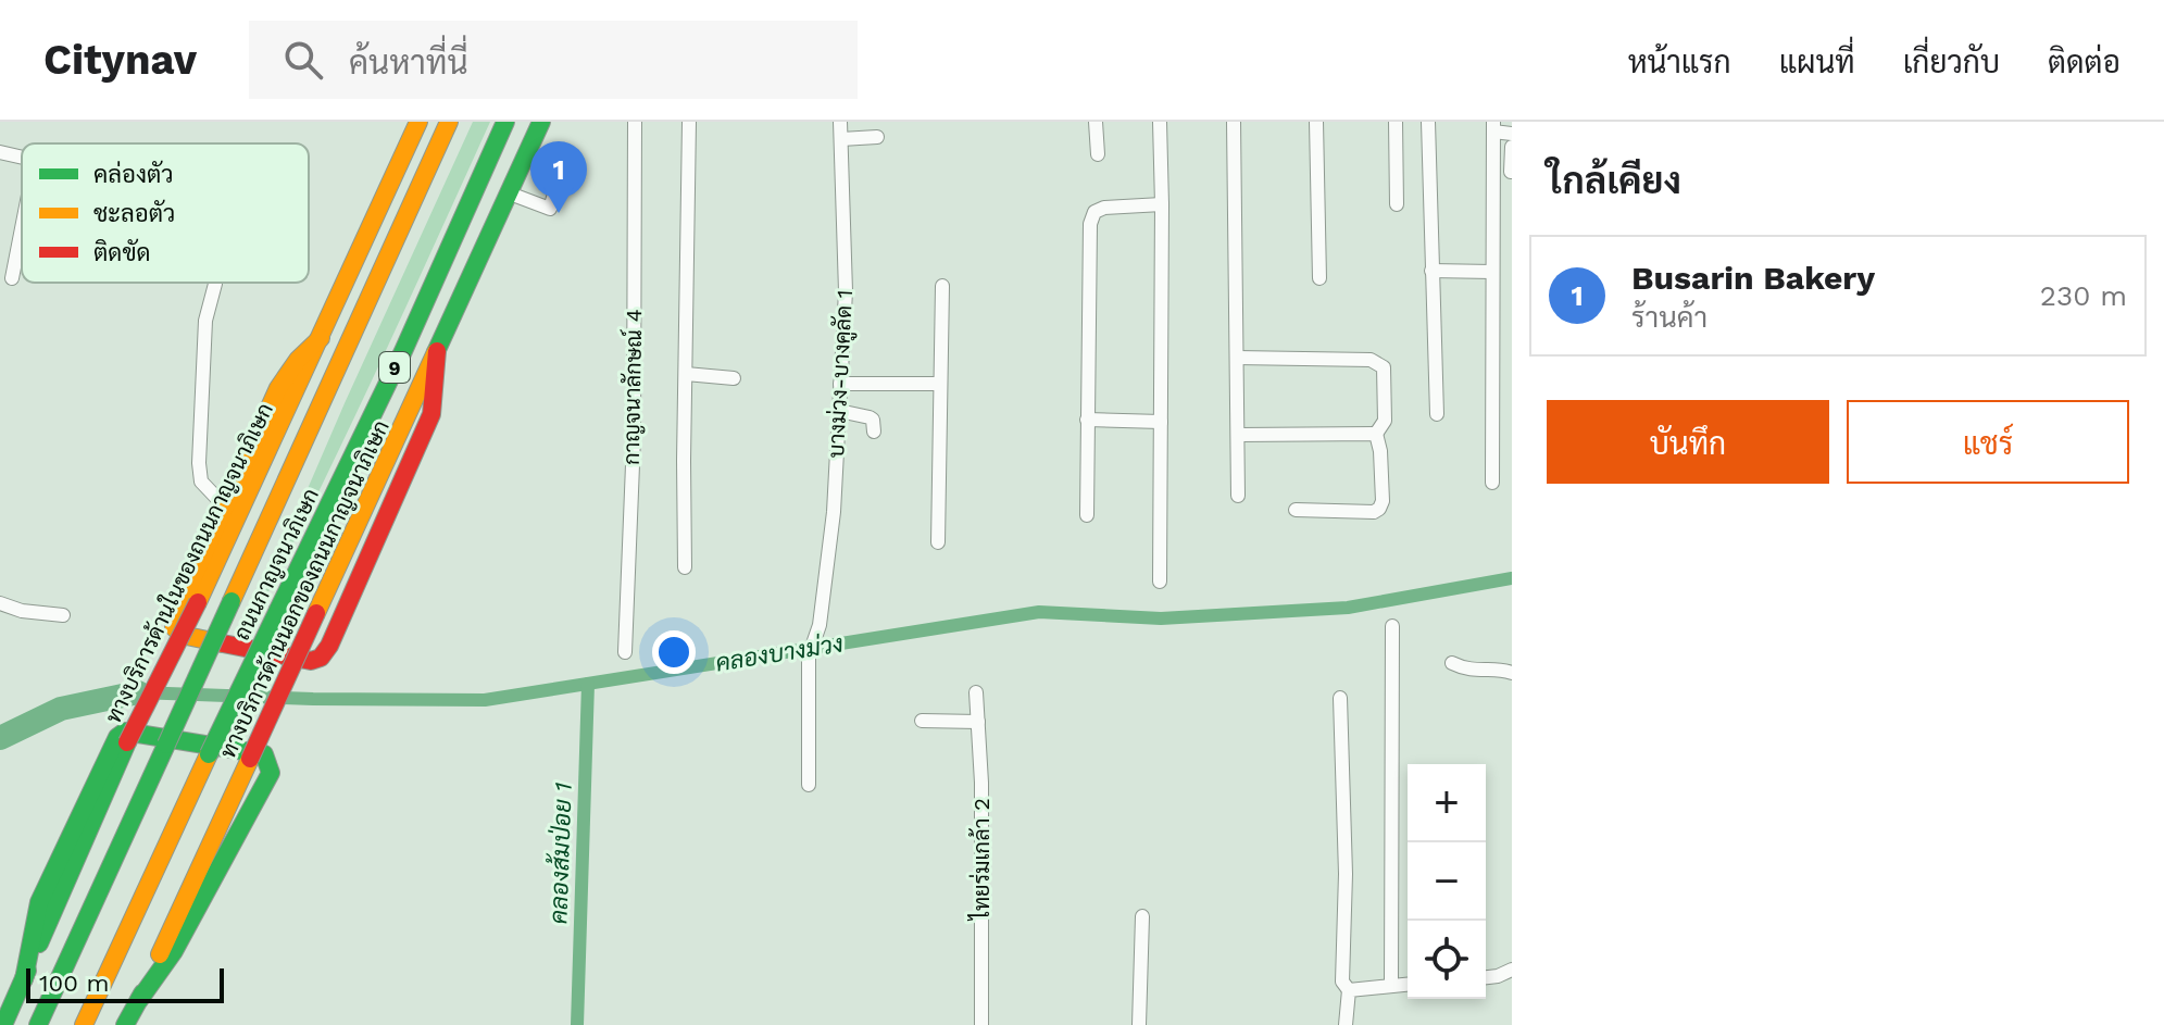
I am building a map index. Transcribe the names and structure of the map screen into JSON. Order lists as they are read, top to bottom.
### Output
{
  "streets": {
    "main road": [
      "9",
      "ทางบริการด้านในของถนนกาญจนาภิเษก",
      "ถนนกาญจนาภิเษก",
      "ทางบริการด้านนอกของถนนกาญจนาภิเษก"
    ],
    "street": ["บางม่วง-บางคูลัด 1", "กาญจนาลักษณ์ 4", "ไทยร่มเกล้า 2"]
  },
  "water": ["คลองบางม่วง", "คลองส้มป่อย 1"],
  "legend": ["คล่องตัว", "ชะลอตัว", "ติดขัด"],
  "scale_bar": "100 m",
  "page": {
    "header": "Citynav",
    "search": "ค้นหาที่นี่",
    "nav": [
      "หน้าแรก",
      "แผนที่",
      "เกี่ยวกับ",
      "ติดต่อ"
    ],
    "heading": "ใกล้เคียง",
    "pins": "1",
    "list": [
      {
        "mark": "1",
        "name": "Busarin Bakery",
        "note": "ร้านค้า",
        "value": "230 m"
      }
    ],
    "buttons": ["บันทึก", "แชร์"],
    "map_buttons": ["+", "−"],
    "scale": "100 m"
  }
}
